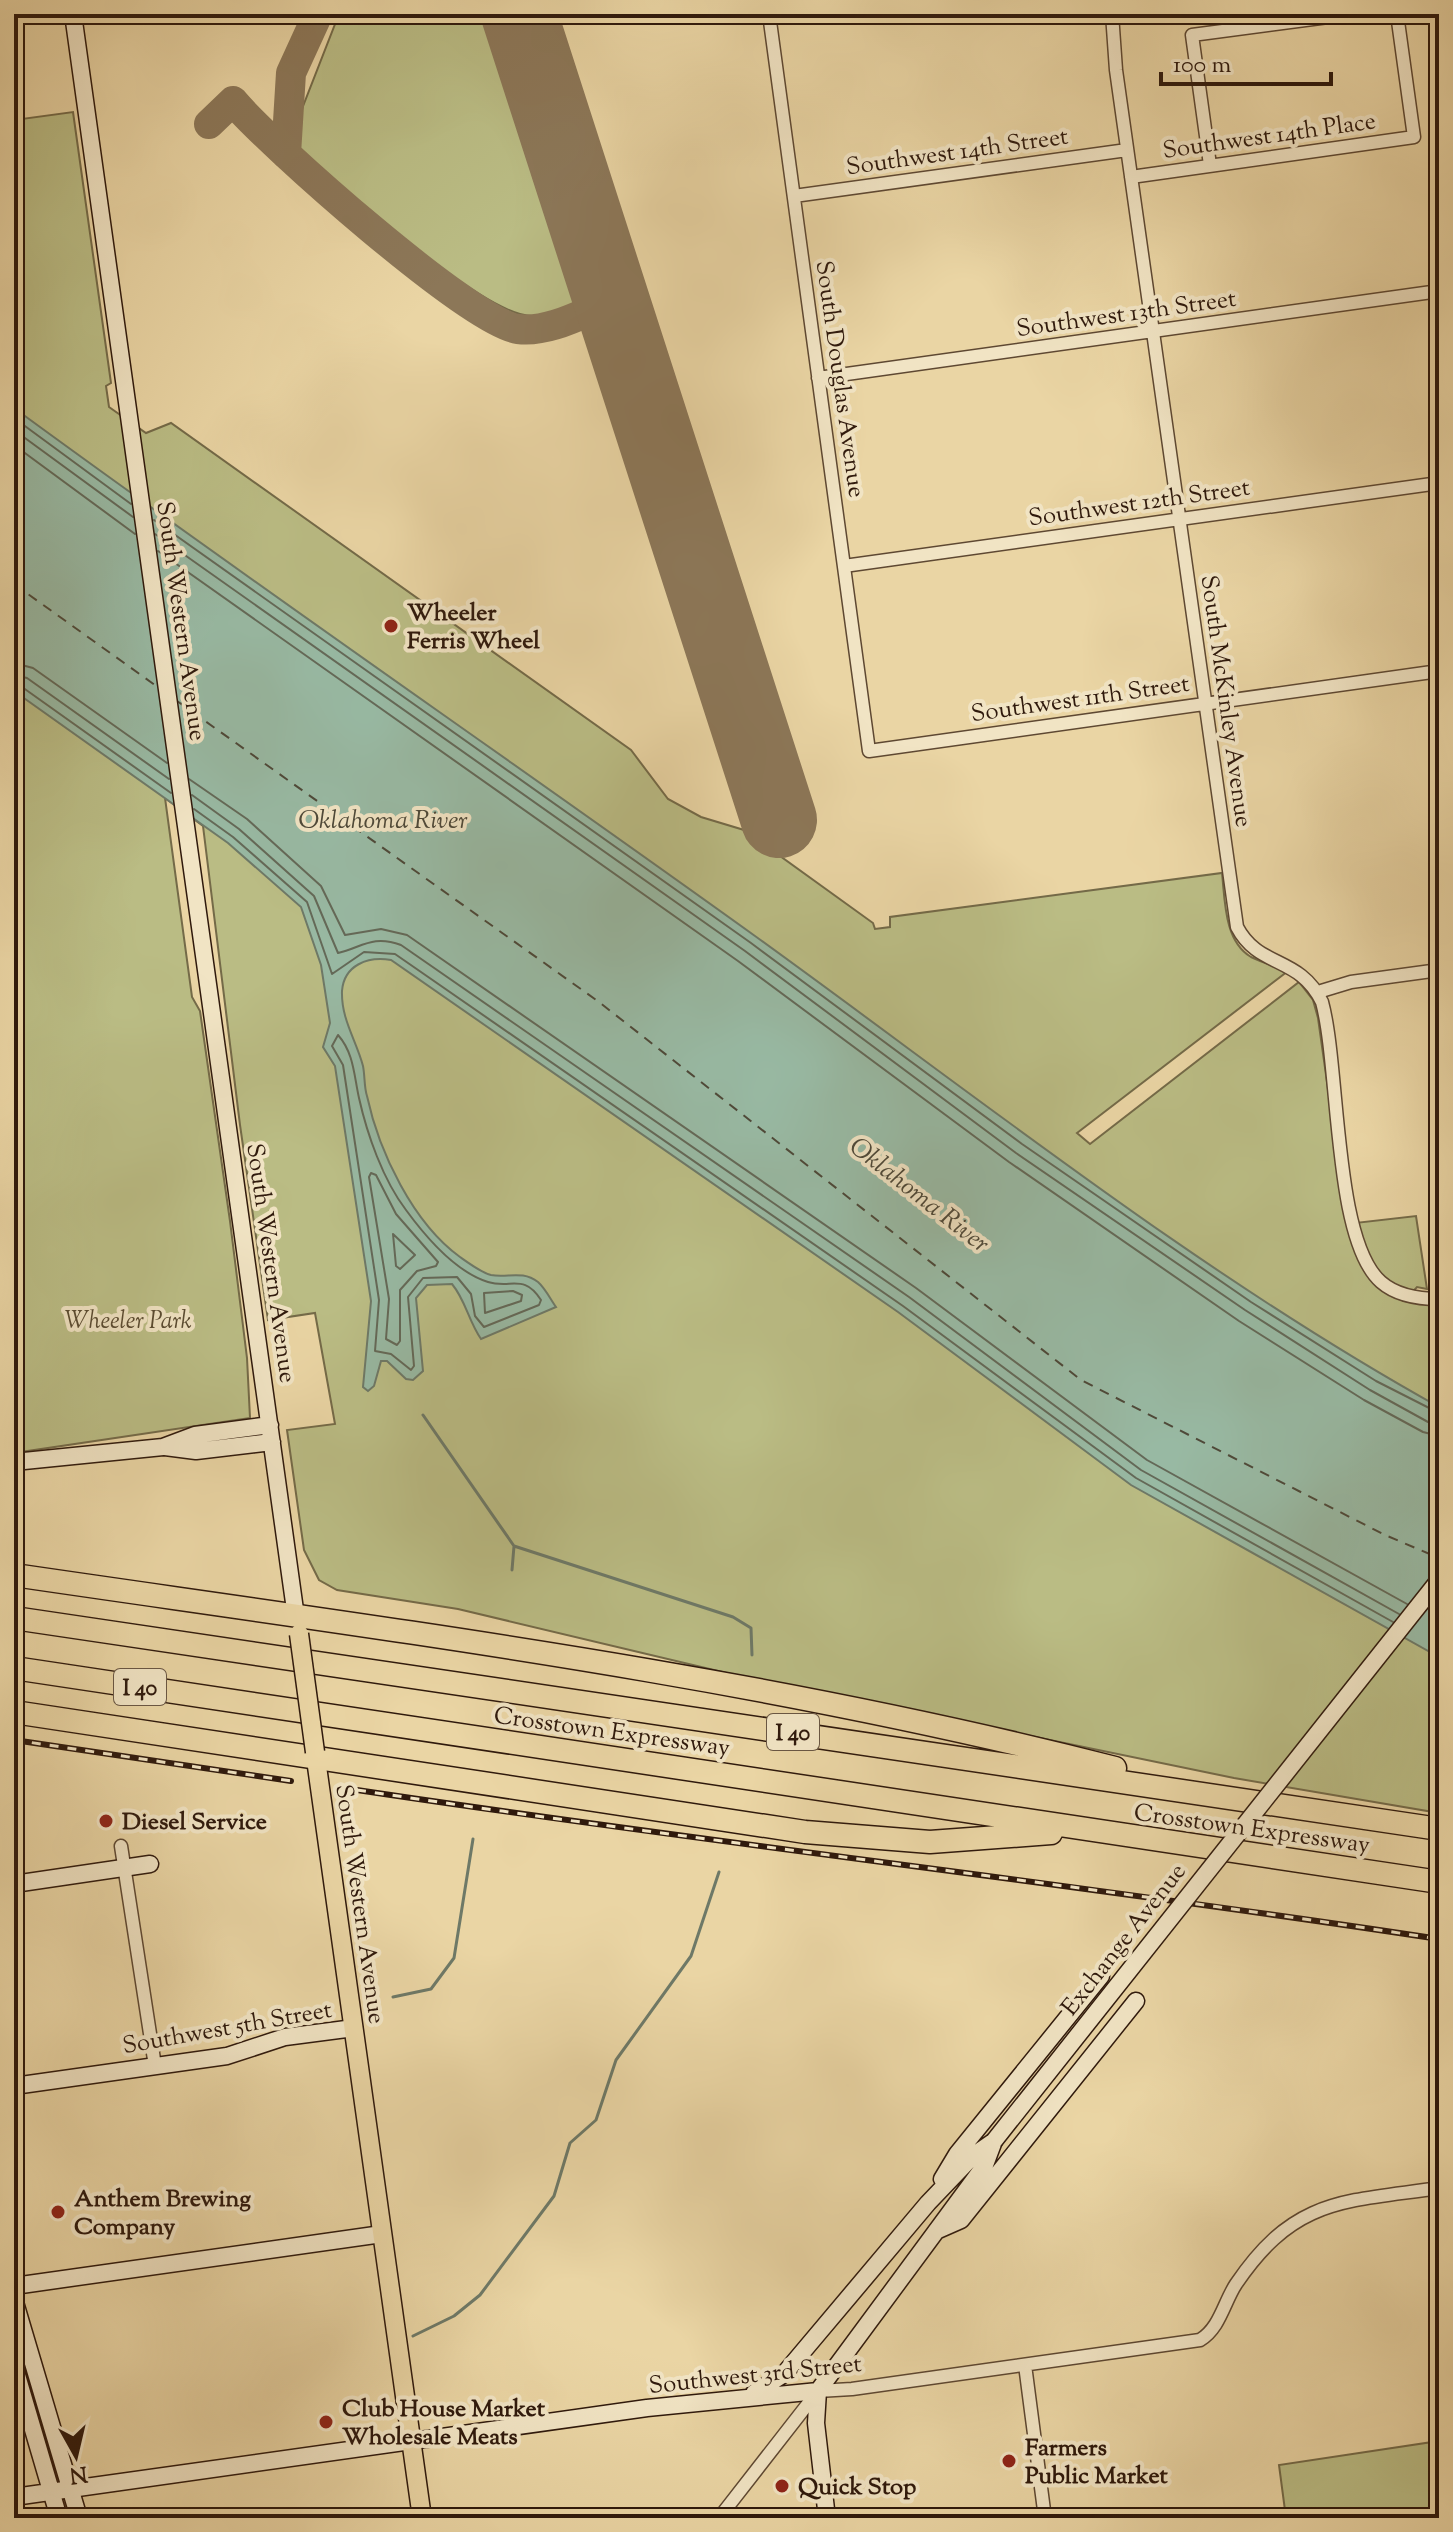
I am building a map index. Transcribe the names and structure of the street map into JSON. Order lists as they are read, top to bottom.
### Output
{
  "streets": {
    "highway": ["I 40", "Crosstown Expressway"],
    "main road": [
      "South Western Avenue",
      "Exchange Avenue",
      "Southwest 5th Street",
      "Southwest 3rd Street"
    ],
    "street": [
      "Southwest 14th Place",
      "Southwest 14th Street",
      "Southwest 13th Street",
      "South Douglas Avenue",
      "Southwest 12th Street",
      "Southwest 11th Street",
      "South McKinley Avenue"
    ]
  },
  "crossings": [
    ["Southwest 14th Place", "South McKinley Avenue"],
    ["Southwest 14th Street", "South Douglas Avenue"],
    ["Southwest 14th Street", "South McKinley Avenue"],
    ["Southwest 13th Street", "South Douglas Avenue"],
    ["Southwest 13th Street", "South McKinley Avenue"],
    ["South Douglas Avenue", "Southwest 12th Street"],
    ["South Douglas Avenue", "Southwest 11th Street"],
    ["Southwest 12th Street", "South McKinley Avenue"],
    ["South Western Avenue", "Southwest 5th Street"],
    ["South Western Avenue", "Southwest 3rd Street"],
    ["Southwest 11th Street", "South McKinley Avenue"],
    ["Exchange Avenue", "Southwest 3rd Street"]
  ],
  "water": ["Oklahoma River"],
  "parks": ["Wheeler Park"],
  "places": [
    "Wheeler Ferris Wheel",
    "Diesel Service",
    "Anthem Brewing Company",
    "Club House Market Wholesale Meats",
    "Farmers Public Market",
    "Quick Stop"
  ],
  "scale_bar": "100 m",
  "north": "bottom"
}
